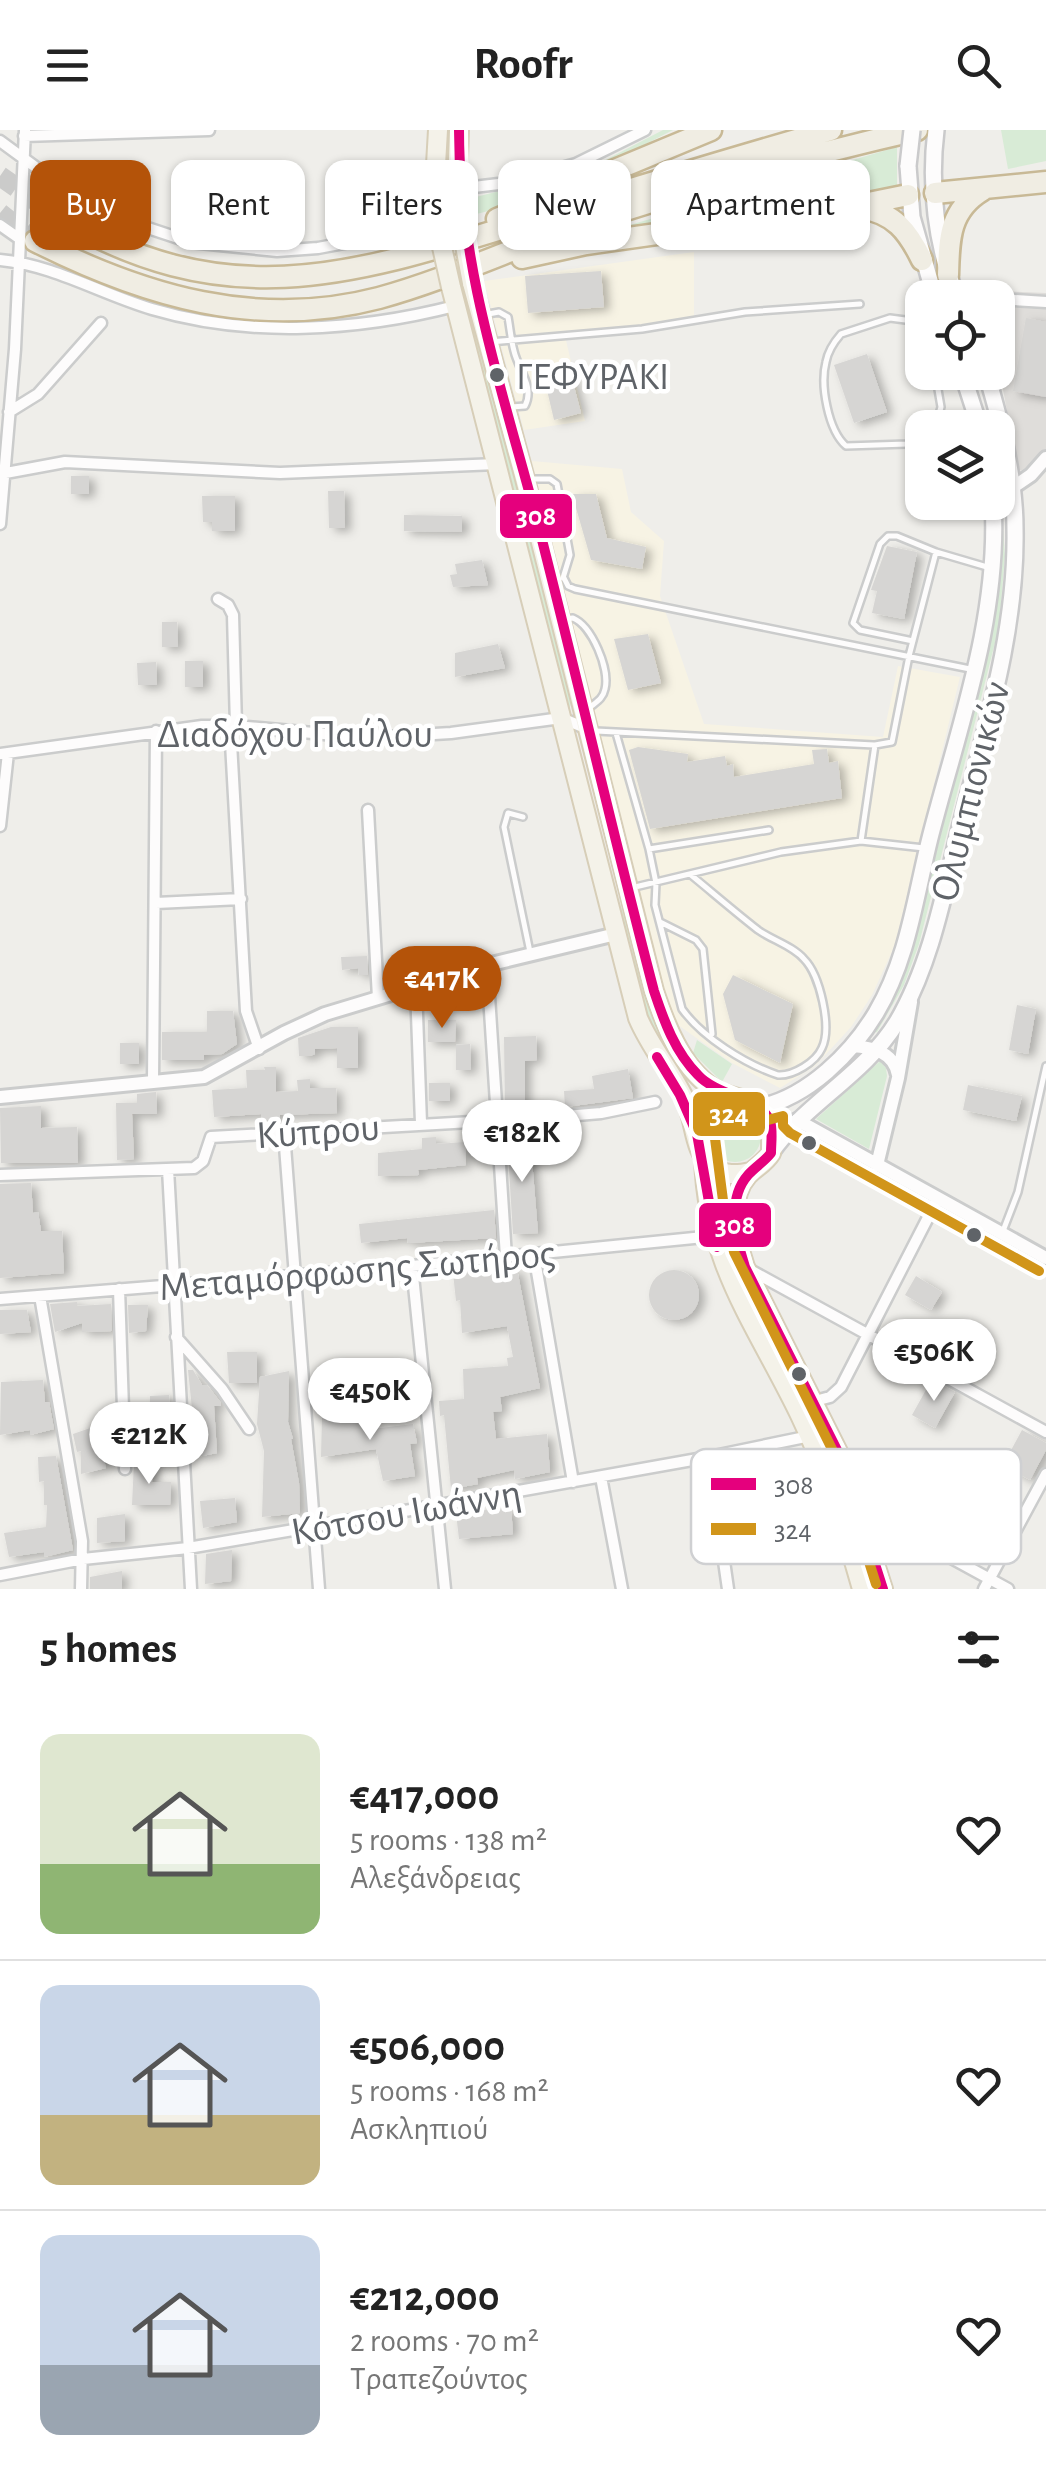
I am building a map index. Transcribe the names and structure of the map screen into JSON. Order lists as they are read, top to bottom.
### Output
{
  "streets": {
    "main road": ["Ολυμπιονικών"],
    "street": [
      "Διαδόχου Παύλου",
      "Κύπρου",
      "Μεταμόρφωσης Σωτήρος",
      "Κότσου Ιωάννη"
    ]
  },
  "places": ["ΓΕΦΥΡΑΚΙ"],
  "lines": ["transit line 308", "transit line 324"],
  "legend": ["308", "324"],
  "page": {
    "header": "Roofr",
    "chip": [
      "Buy",
      "Rent",
      "Filters",
      "New",
      "Apartment"
    ],
    "price": [
      "€417K",
      "€182K",
      "€506K",
      "€450K",
      "€212K"
    ],
    "heading": "5 homes",
    "list": [
      {
        "name": "€417,000",
        "note": "5 rooms · 138 m² · Αλεξάνδρειας"
      },
      {
        "name": "€506,000",
        "note": "5 rooms · 168 m² · Ασκληπιού"
      },
      {
        "name": "€212,000",
        "note": "2 rooms · 70 m² · Τραπεζούντος"
      }
    ]
  }
}
